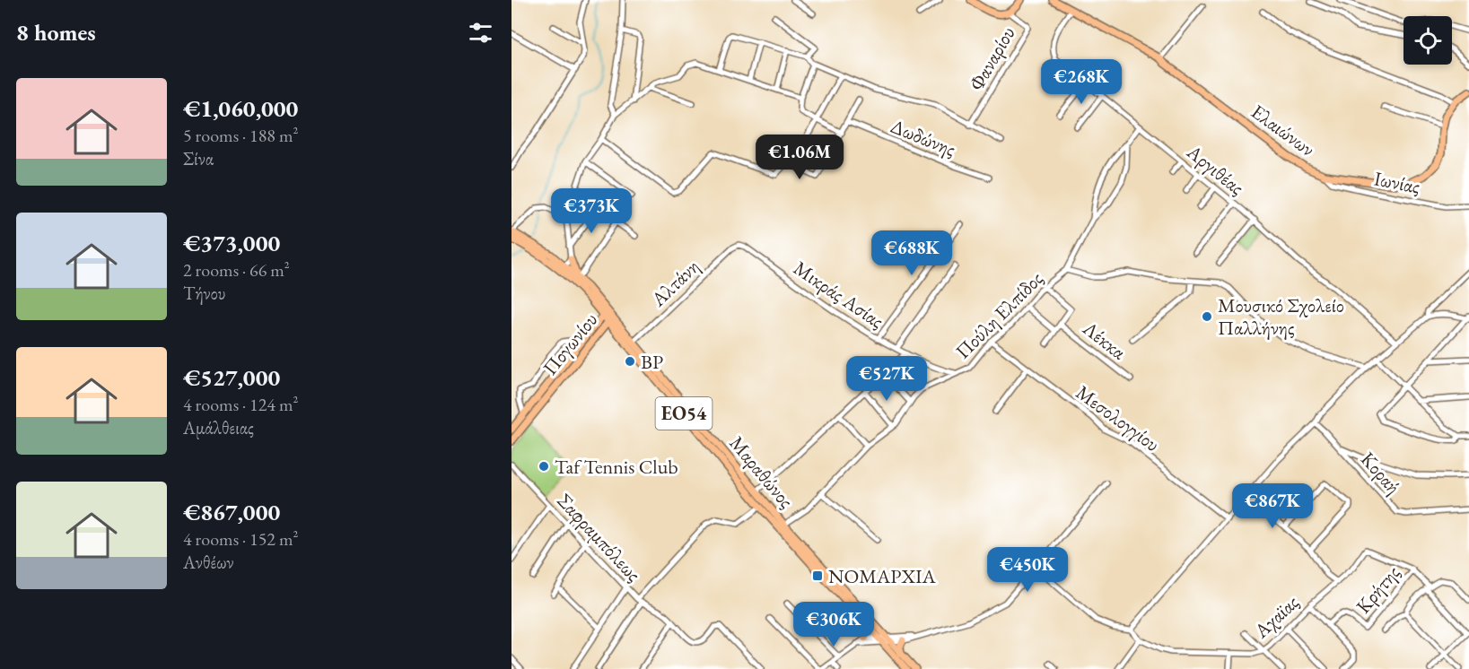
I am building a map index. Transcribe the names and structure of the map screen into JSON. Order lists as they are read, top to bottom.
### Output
{
  "streets": {
    "main road": [
      "Ελαιώνων",
      "Πογωνίου",
      "ΕΟ54",
      "Μαραθώνος"
    ],
    "street": [
      "Φαναρίου",
      "Δωδώνης",
      "Αργιθέας",
      "Ιωνίας",
      "Αλτάνη",
      "Μικράς Ασίας",
      "Πούλη Ελπίδος",
      "Λέκκα",
      "Μεσολογγίου",
      "Κοραή",
      "Σαφραμπόλεως",
      "Κρήτης",
      "Αχαϊας"
    ]
  },
  "crossings": [
    ["Ελαιώνων", "Αργιθέας"],
    ["Ελαιώνων", "Ιωνίας"],
    ["Αλτάνη", "Μικράς Ασίας"],
    ["Αλτάνη", "Μαραθώνος"],
    ["Μικράς Ασίας", "Πούλη Ελπίδος"],
    ["Πούλη Ελπίδος", "Μεσολογγίου"],
    ["Πούλη Ελπίδος", "Μαραθώνος"],
    ["Πογωνίου", "Μαραθώνος"],
    ["Κρήτης", "Αχαϊας"]
  ],
  "places": {
    "other": ["Μουσικό Σχολείο Παλλήνης", "BP", "Taf Tennis Club"],
    "transit": ["ΝΟΜΑΡΧΙΑ"]
  },
  "page": {
    "heading": "8 homes",
    "price": [
      "€268K",
      "€1.06M",
      "€373K",
      "€688K",
      "€527K",
      "€867K",
      "€450K",
      "€306K"
    ],
    "list": [
      {
        "name": "€1,060,000",
        "note": "5 rooms · 188 m² · Σίνα"
      },
      {
        "name": "€373,000",
        "note": "2 rooms · 66 m² · Τήνου"
      },
      {
        "name": "€527,000",
        "note": "4 rooms · 124 m² · Αμάλθειας"
      },
      {
        "name": "€867,000",
        "note": "4 rooms · 152 m² · Ανθέων"
      }
    ]
  }
}
